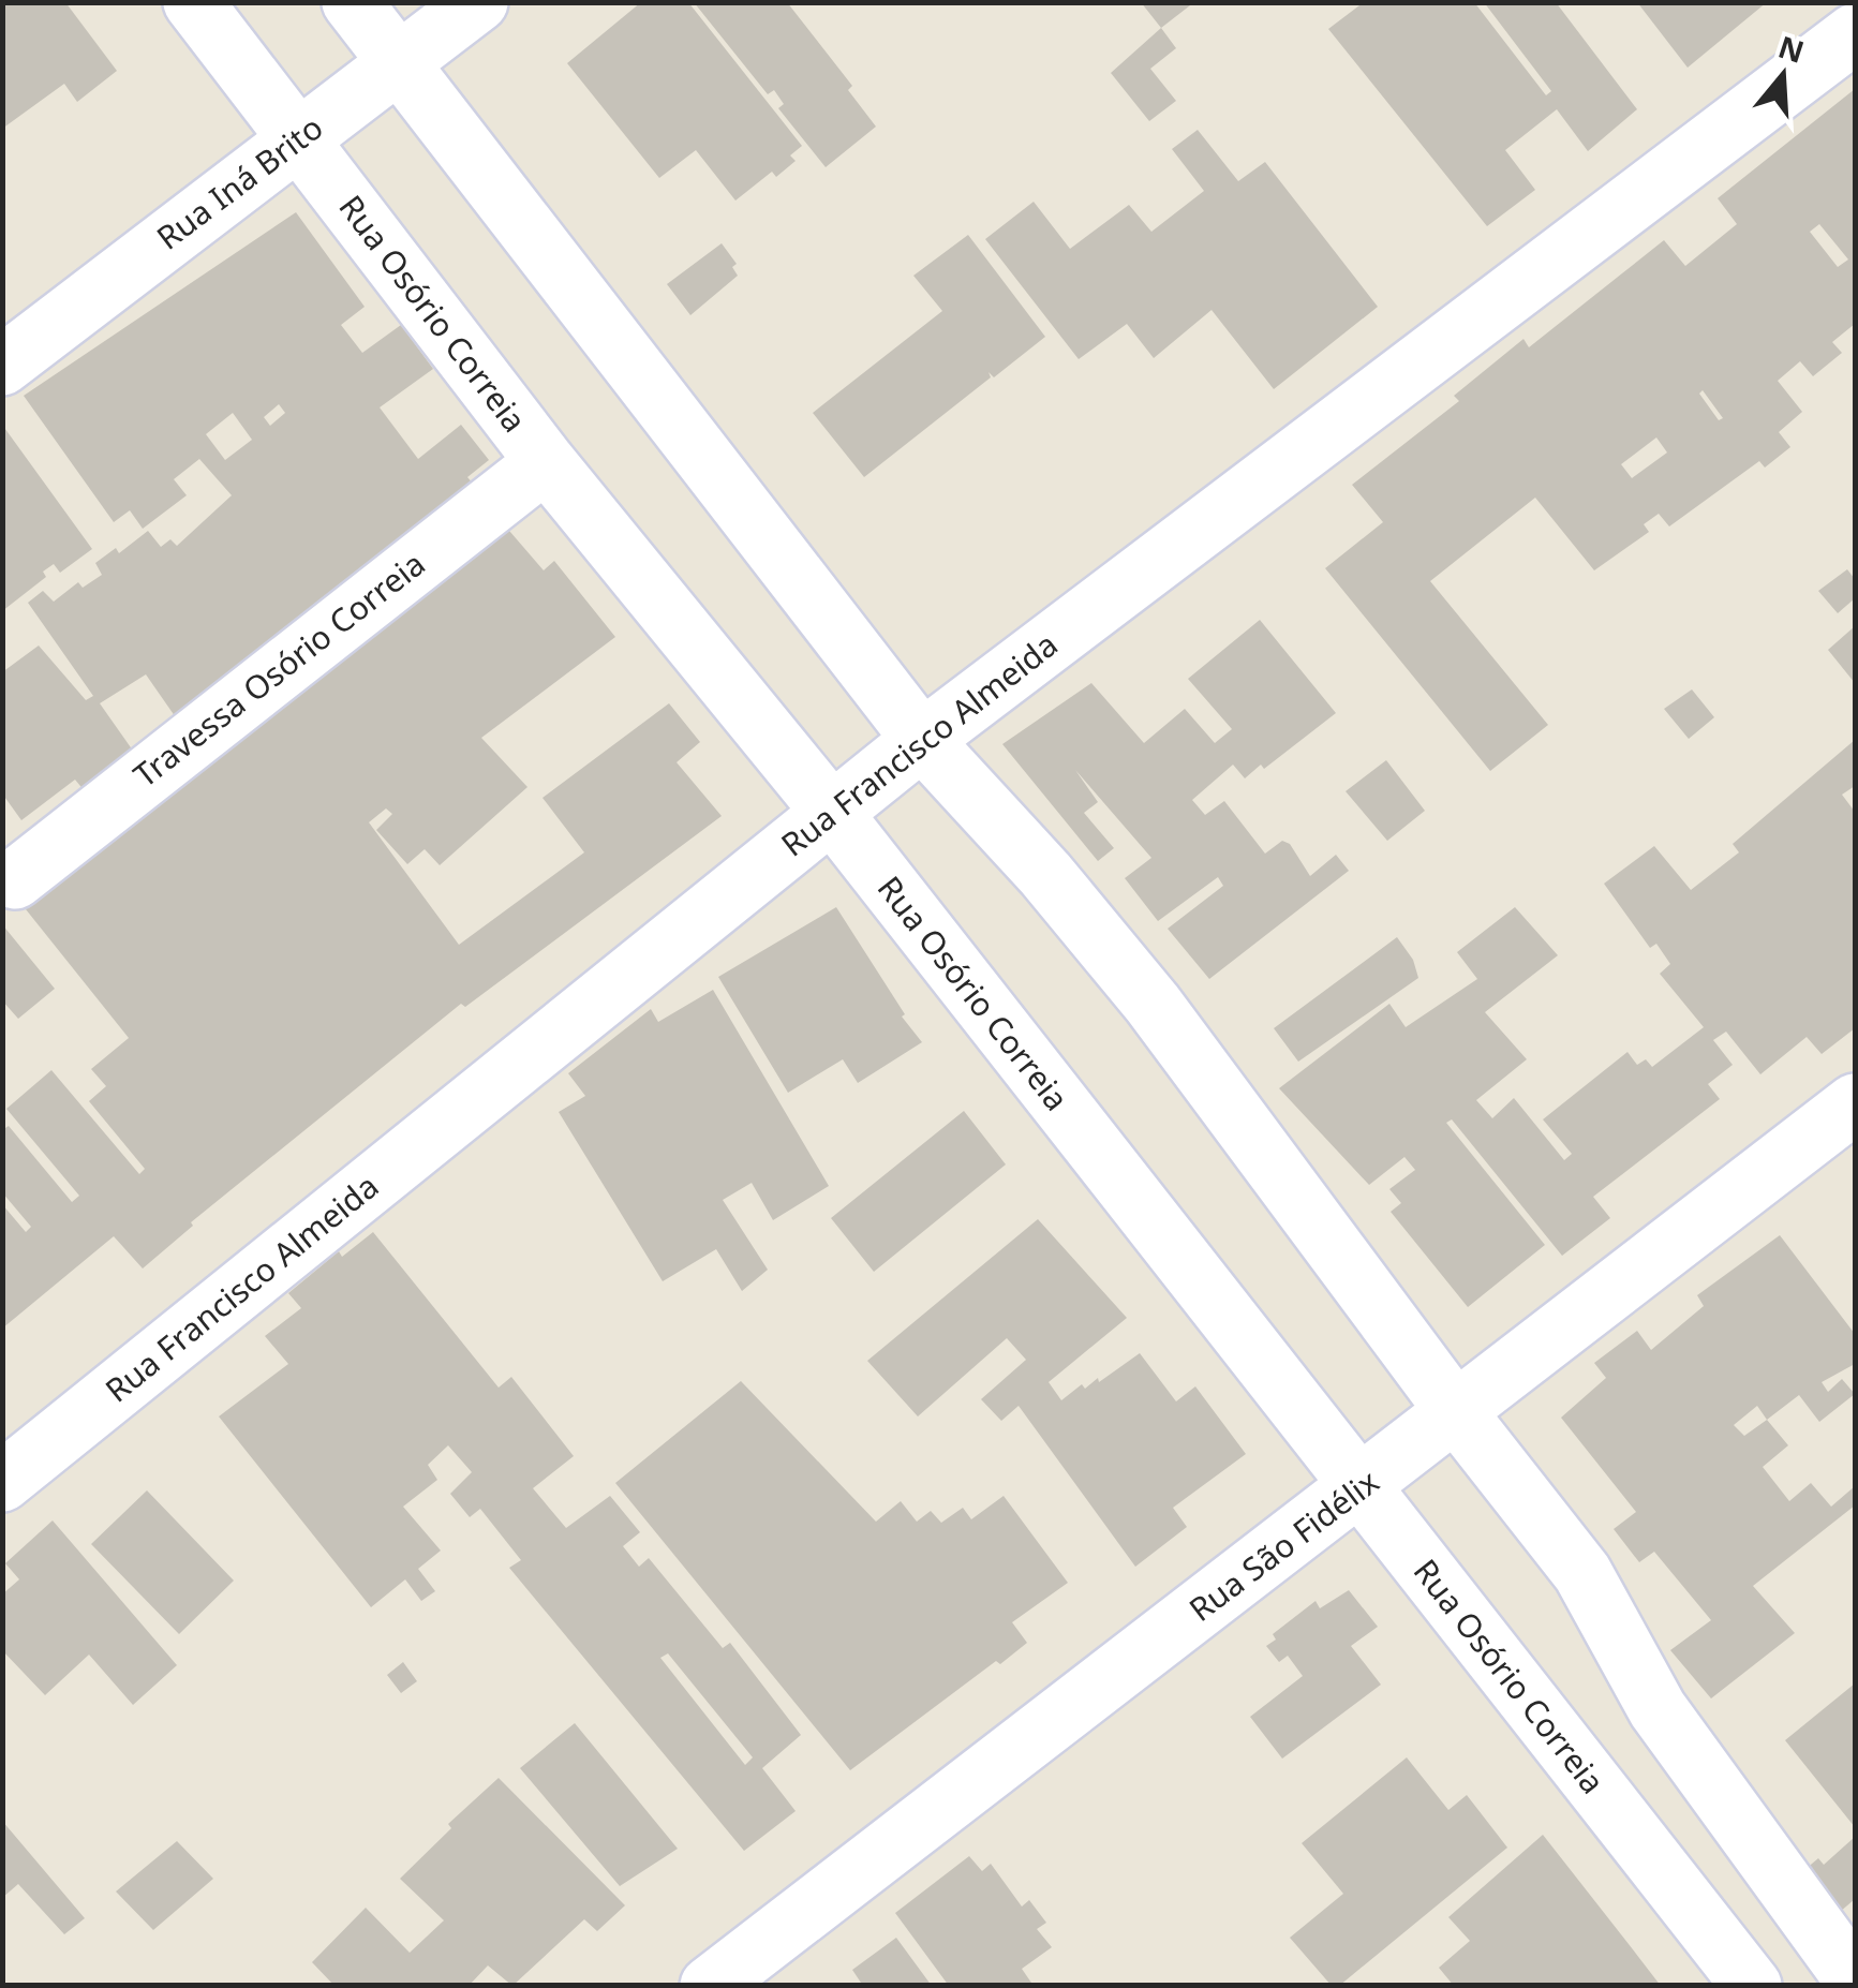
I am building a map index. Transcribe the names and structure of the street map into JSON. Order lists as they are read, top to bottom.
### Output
{
  "streets": {
    "street": [
      "Rua Iná Brito",
      "Rua Osório Correia",
      "Travessa Osório Correia",
      "Rua Francisco Almeida",
      "Rua São Fidélix"
    ]
  },
  "crossings": [
    ["Rua Iná Brito", "Rua Osório Correia"],
    ["Rua Osório Correia", "Travessa Osório Correia"],
    ["Rua Osório Correia", "Rua Francisco Almeida"],
    ["Rua Osório Correia", "Rua São Fidélix"]
  ],
  "north": "top"
}
